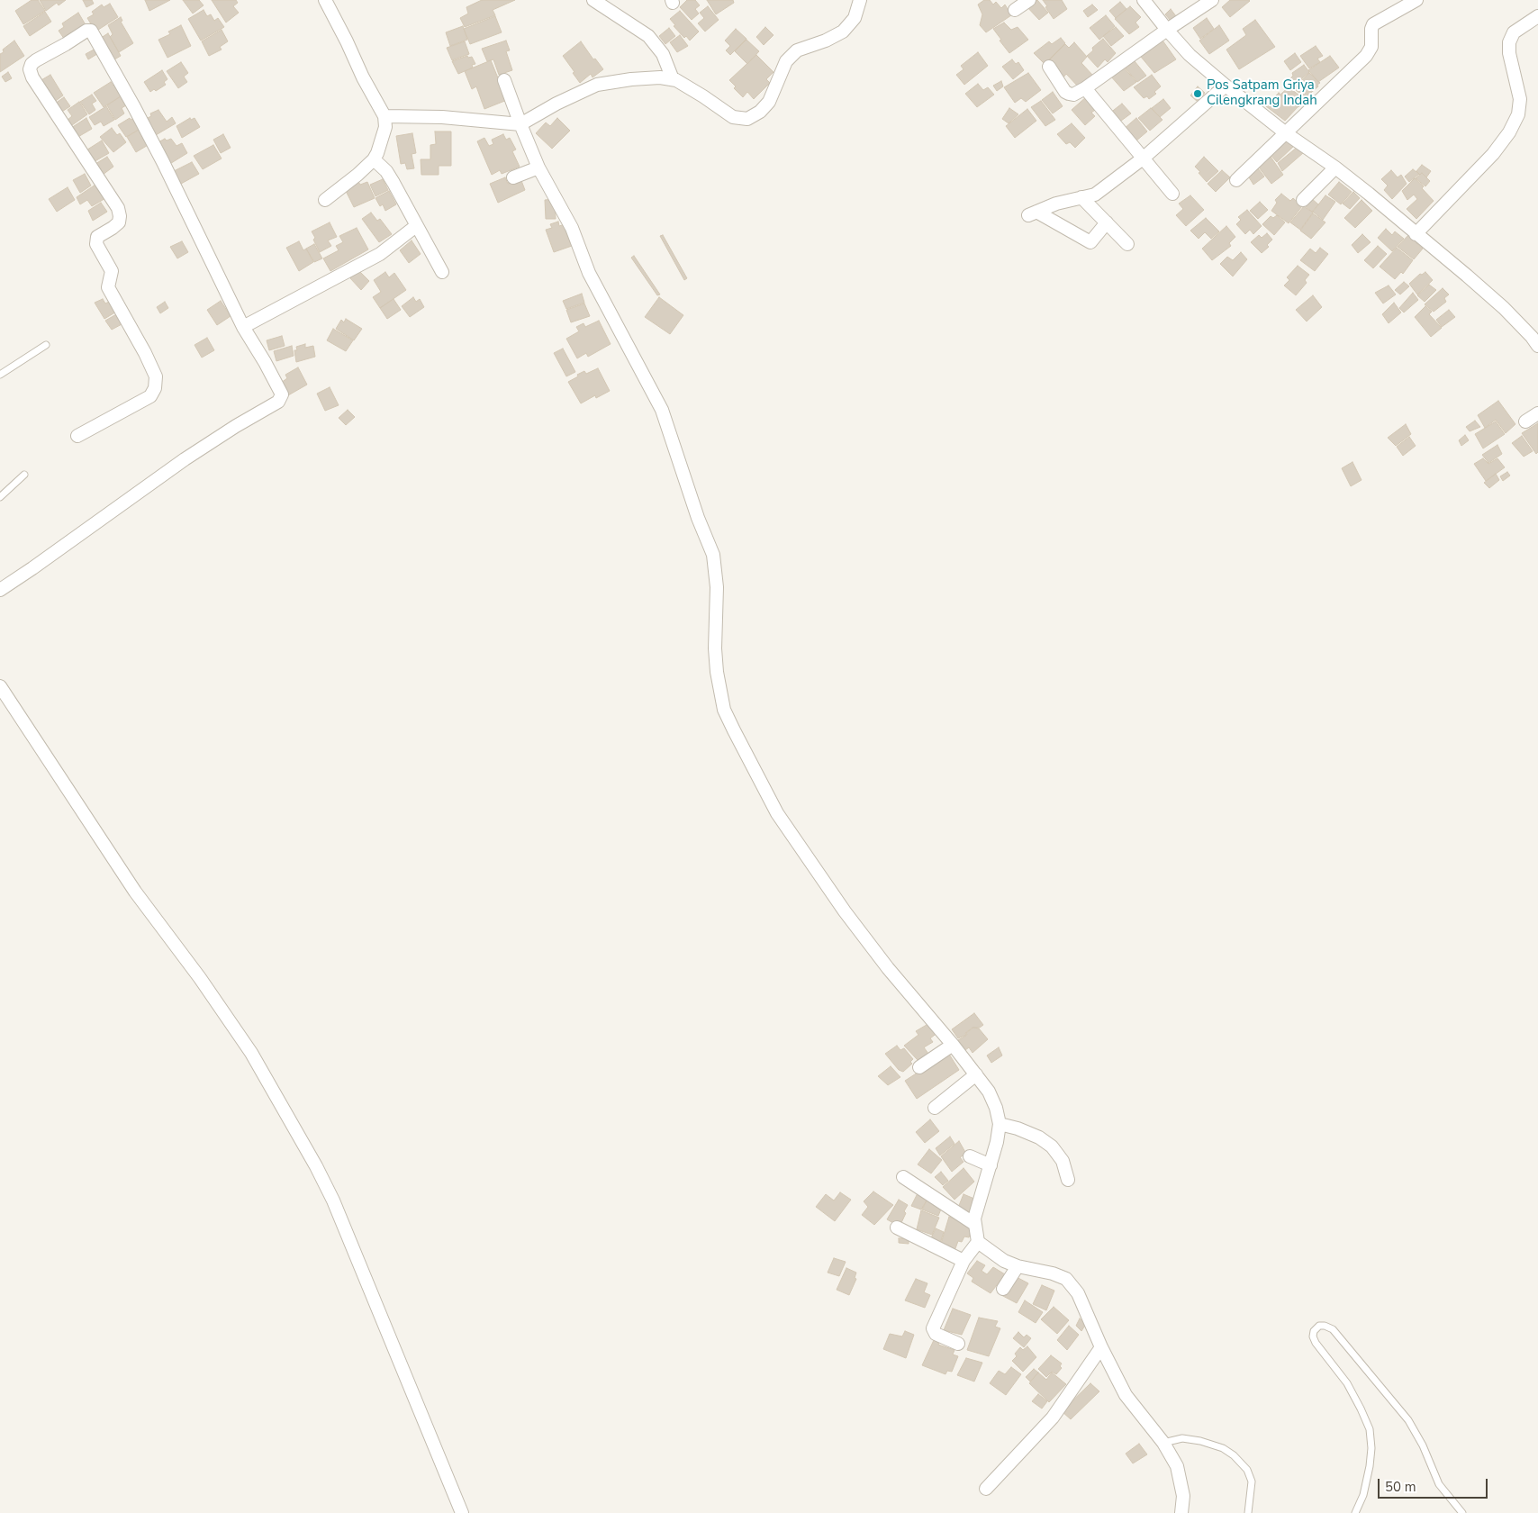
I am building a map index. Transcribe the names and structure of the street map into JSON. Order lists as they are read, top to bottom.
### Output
{
  "places": ["Pos Satpam Griya Cilengkrang Indah"],
  "scale_bar": "50 m"
}
